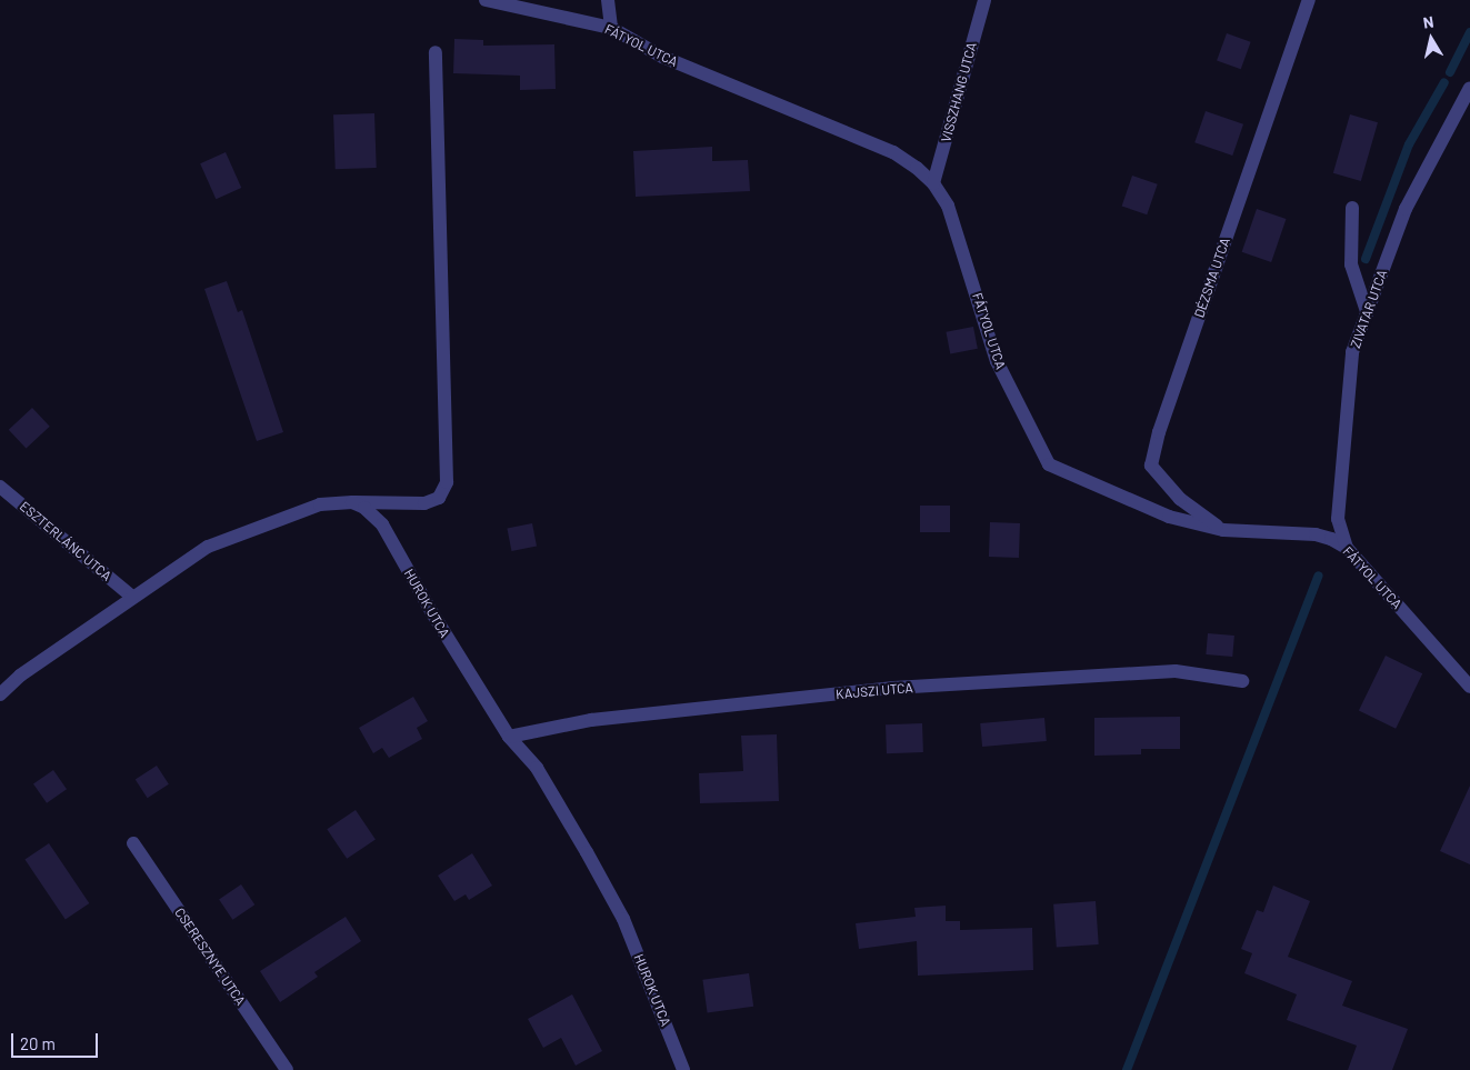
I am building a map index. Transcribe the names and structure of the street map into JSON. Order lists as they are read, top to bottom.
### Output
{
  "streets": {
    "street": [
      "FÁTYOL UTCA",
      "VISSZHANG UTCA",
      "DÉZSMA UTCA",
      "ZIVATAR UTCA",
      "ESZTERLÁNC UTCA",
      "HUROK UTCA",
      "KAJSZI UTCA",
      "CSERESZNYE UTCA"
    ]
  },
  "crossings": [
    ["FÁTYOL UTCA", "VISSZHANG UTCA"],
    ["FÁTYOL UTCA", "DÉZSMA UTCA"],
    ["FÁTYOL UTCA", "ZIVATAR UTCA"],
    ["HUROK UTCA", "KAJSZI UTCA"]
  ],
  "scale_bar": "20 m",
  "north": "top"
}
